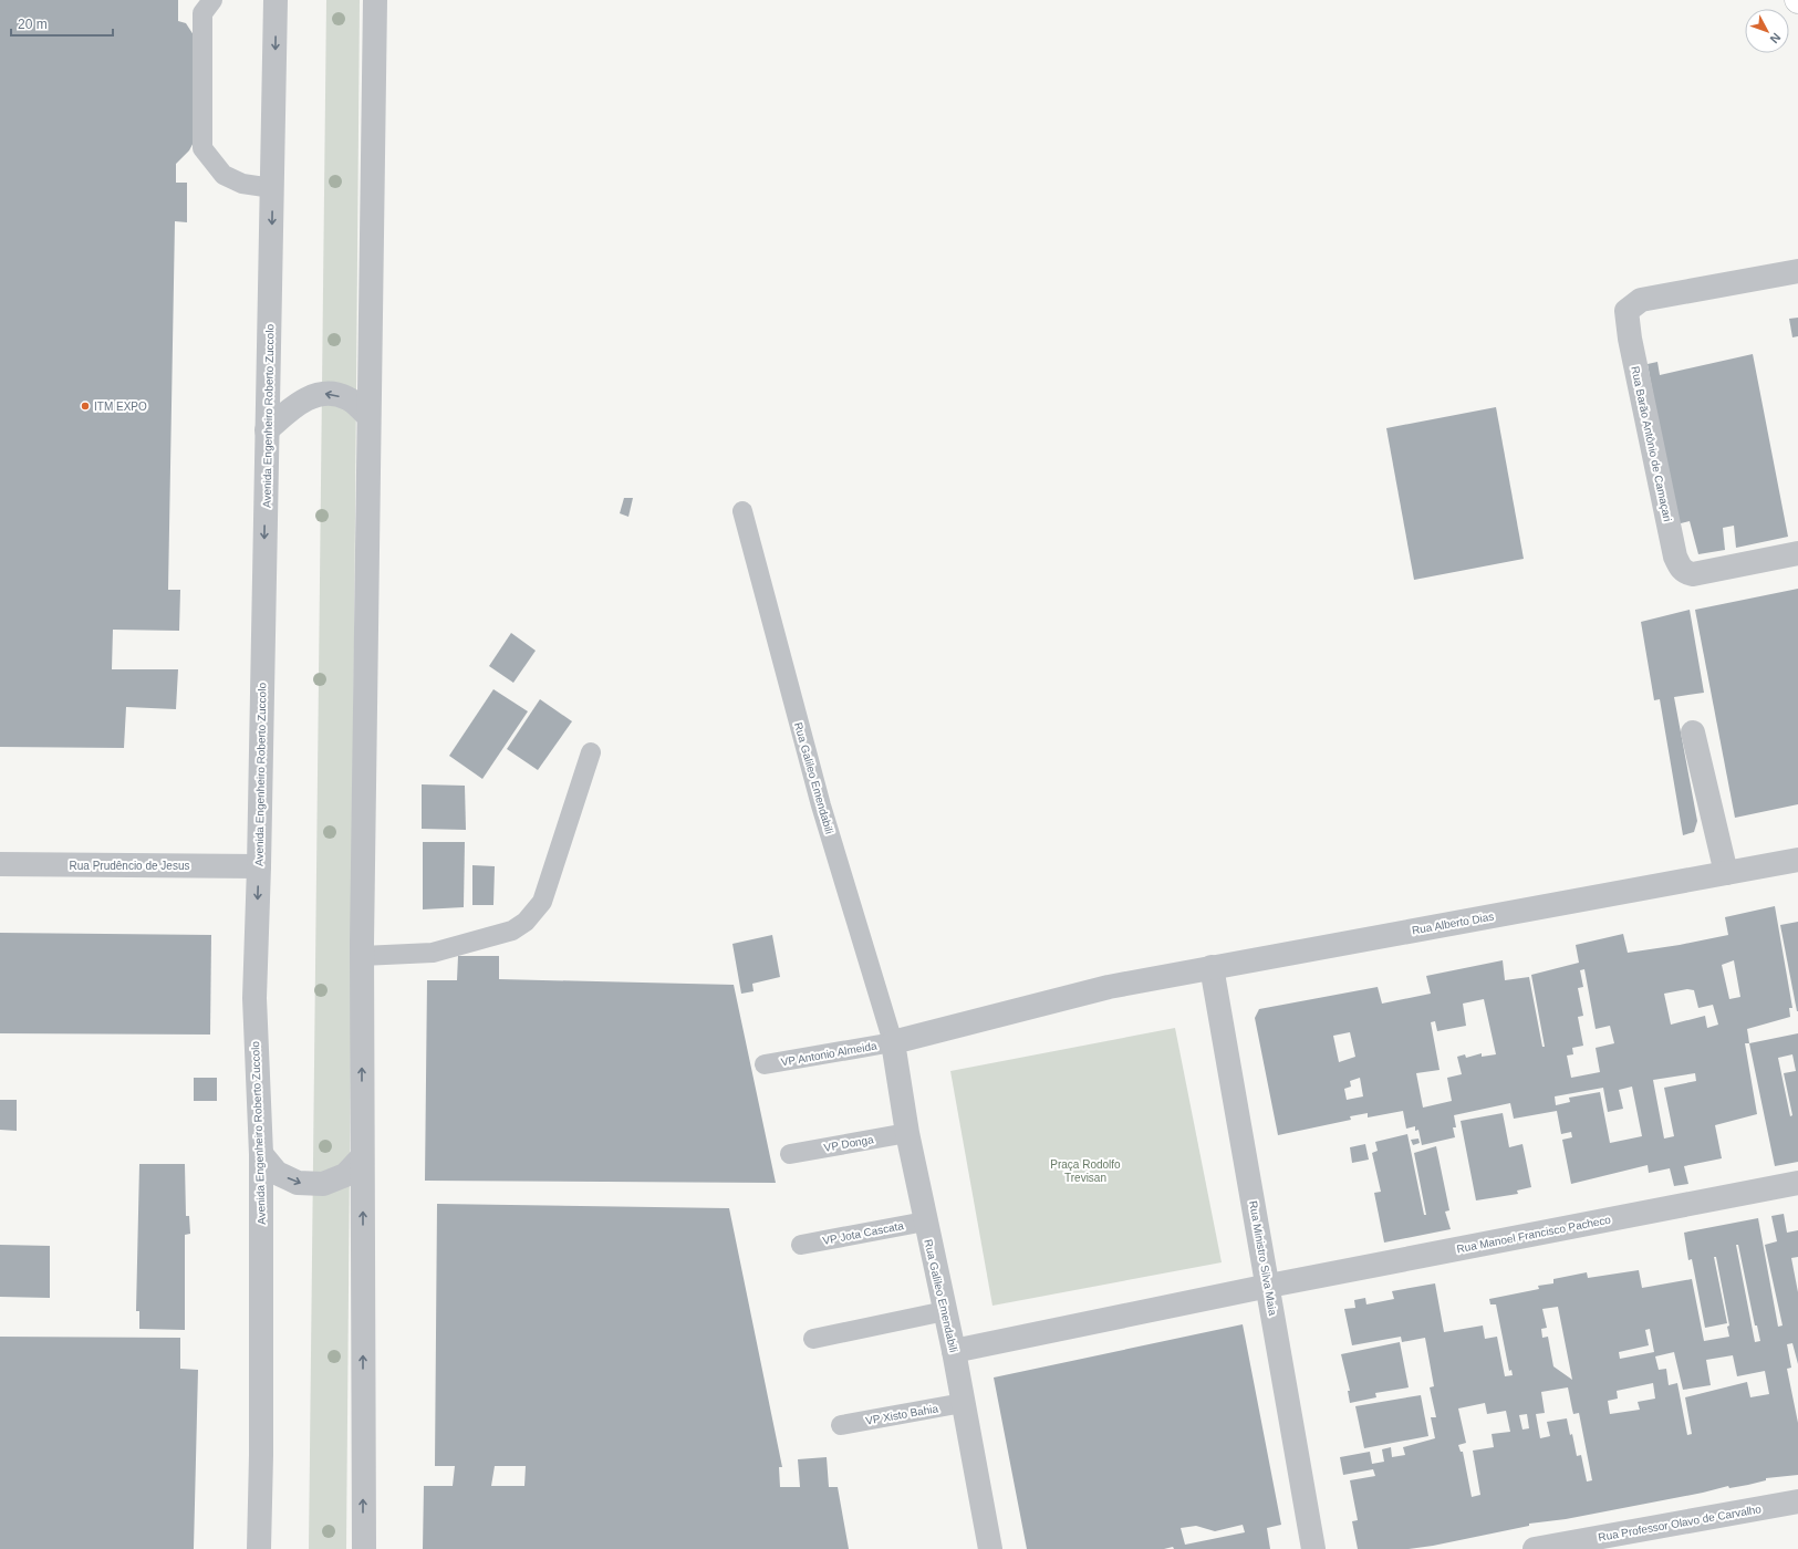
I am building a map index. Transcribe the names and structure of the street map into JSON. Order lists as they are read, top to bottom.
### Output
{
  "streets": {
    "street": [
      "Avenida Engenheiro Roberto Zuccolo",
      "Rua Barão Antônio de Camaçari",
      "Rua Galileo Emendabili",
      "Rua Prudêncio de Jesus",
      "Rua Alberto Dias",
      "Rua Manoel Francisco Pacheco",
      "Rua Ministro Silva Maia",
      "Rua Professor Olavo de Carvalho"
    ],
    "lane": [
      "VP Antonio Almeida",
      "VP Donga",
      "VP Jota Cascata",
      "VP Xisto Bahia"
    ]
  },
  "crossings": [
    ["Avenida Engenheiro Roberto Zuccolo", "Rua Prudêncio de Jesus"],
    ["Rua Galileo Emendabili", "Rua Alberto Dias"],
    ["Rua Galileo Emendabili", "VP Antonio Almeida"],
    ["Rua Galileo Emendabili", "VP Donga"],
    ["Rua Galileo Emendabili", "VP Jota Cascata"],
    ["Rua Galileo Emendabili", "Rua Manoel Francisco Pacheco"],
    ["Rua Galileo Emendabili", "VP Xisto Bahia"],
    ["Rua Alberto Dias", "VP Antonio Almeida"],
    ["Rua Alberto Dias", "Rua Ministro Silva Maia"],
    ["Rua Manoel Francisco Pacheco", "Rua Ministro Silva Maia"]
  ],
  "parks": ["Praça Rodolfo Trevisan"],
  "places": ["ITM EXPO"],
  "scale_bar": "20 m",
  "north": "bottom right"
}
